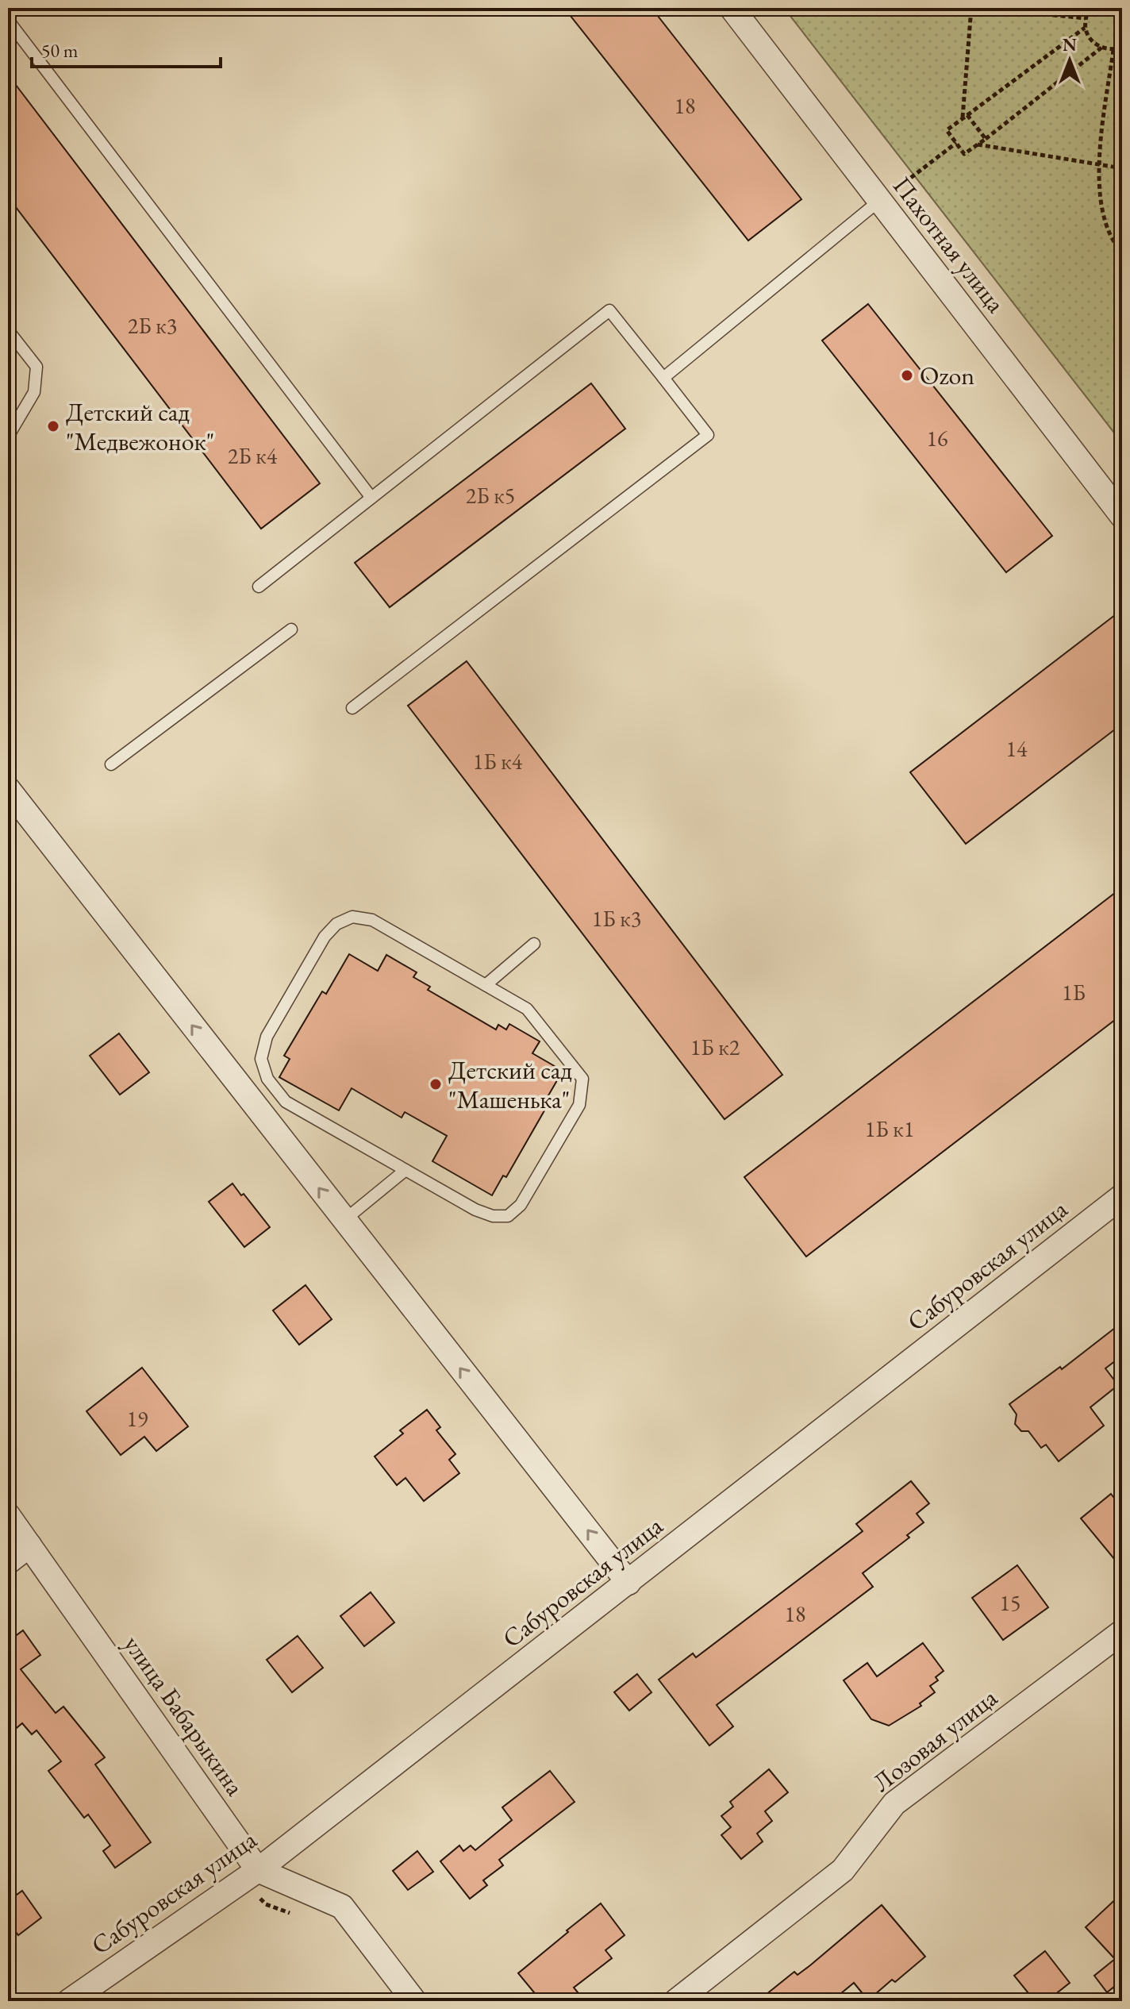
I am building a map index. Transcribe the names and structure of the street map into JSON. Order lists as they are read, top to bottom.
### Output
{
  "streets": {
    "street": [
      "Пахотная улица",
      "Сабуровская улица",
      "улица Бабарыкина",
      "Лозовая улица"
    ]
  },
  "crossings": [
    ["Сабуровская улица", "улица Бабарыкина"]
  ],
  "places": ["Ozon", "Детский сад \"Медвежонок\"", "Детский сад \"Машенька\""],
  "house_numbers": [
    "18",
    "2Б к3",
    "16",
    "2Б к4",
    "2Б к5",
    "14",
    "1Б к4",
    "1Б к3",
    "1Б",
    "1Б к2",
    "1Б к1",
    "19",
    "15",
    "18"
  ],
  "scale_bar": "50 m",
  "north": "top"
}
